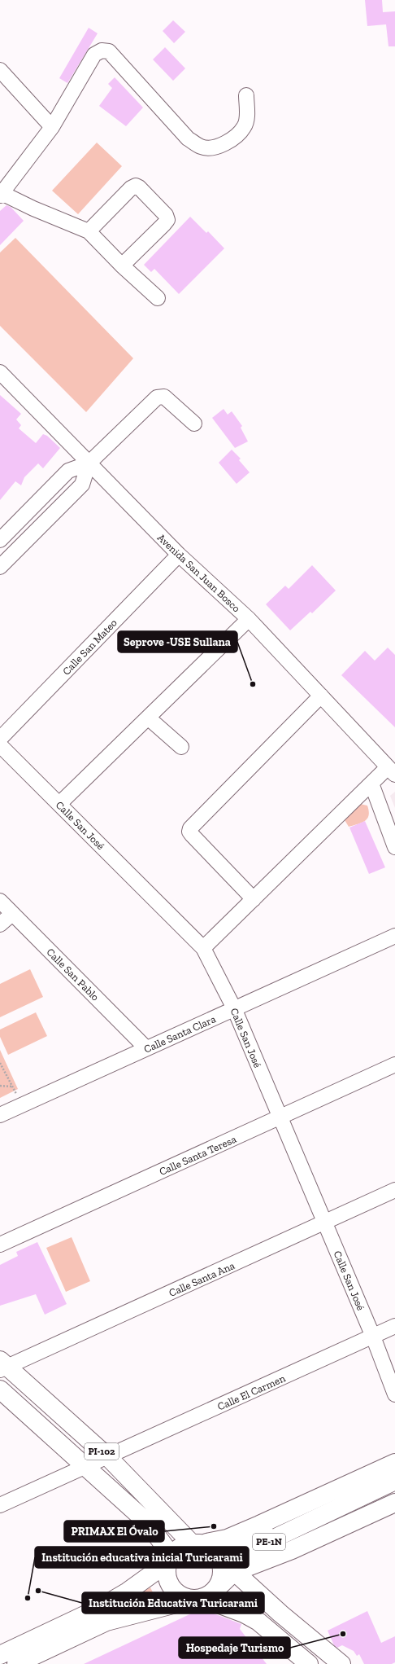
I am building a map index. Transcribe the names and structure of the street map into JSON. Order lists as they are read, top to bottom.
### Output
{
  "streets": {
    "main road": ["PI-102", "PE-1N"],
    "street": [
      "Avenida San Juan Bosco",
      "Calle San Mateo",
      "Calle San José",
      "Calle San Pablo",
      "Calle Santa Clara",
      "Calle Santa Teresa",
      "Calle Santa Ana",
      "Calle El Carmen"
    ]
  },
  "crossings": [
    ["Avenida San Juan Bosco", "Calle San Mateo"],
    ["Calle San José", "Calle Santa Clara"],
    ["Calle San José", "Calle Santa Teresa"],
    ["Calle San José", "Calle Santa Ana"],
    ["Calle San José", "Calle El Carmen"],
    ["Calle San Pablo", "Calle Santa Clara"],
    ["Calle Santa Ana", "PI-102"],
    ["Calle El Carmen", "PI-102"],
    ["PI-102", "PE-1N"]
  ],
  "places": [
    "Seprove -USE Sullana",
    "PRIMAX El Óvalo",
    "Institución Educativa Turicarami",
    "Institución educativa inicial Turicarami",
    "Hospedaje Turismo"
  ]
}
